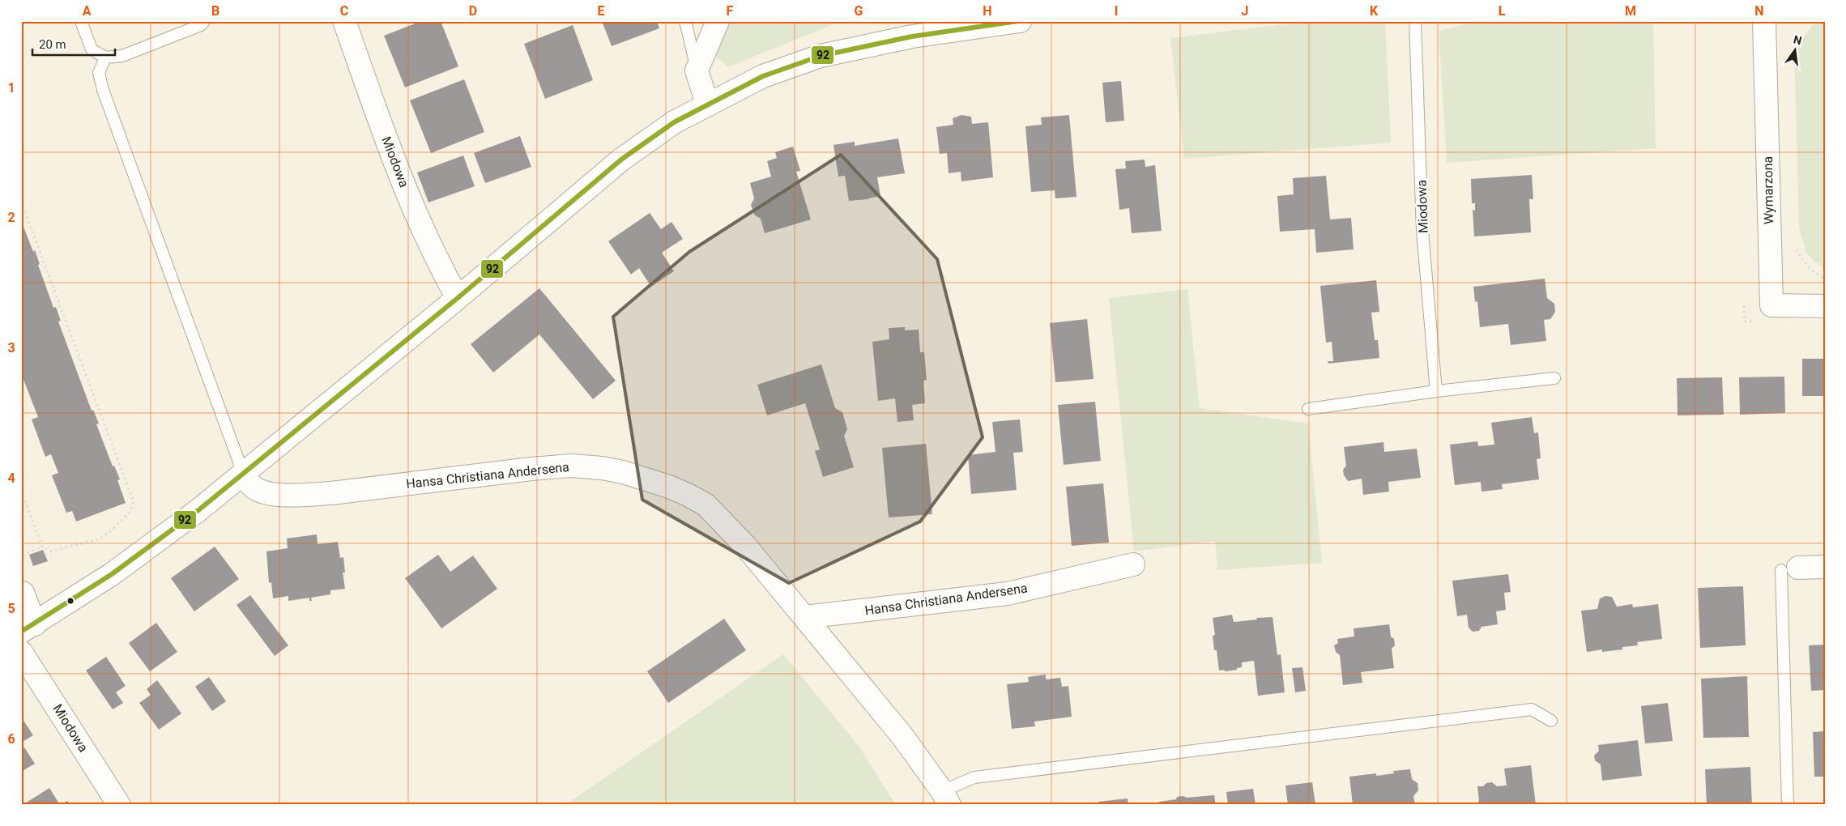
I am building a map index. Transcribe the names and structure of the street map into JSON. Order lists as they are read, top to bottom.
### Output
{
  "streets": {
    "street": ["Miodowa", "Wymarzona", "Hansa Christiana Andersena"]
  },
  "lines": ["transit line 92"],
  "scale_bar": "20 m",
  "north": "top",
  "grid": {
    "columns": [
      "A",
      "B",
      "C",
      "D",
      "E",
      "F",
      "G",
      "H",
      "I",
      "J",
      "K",
      "L",
      "M",
      "N"
    ],
    "rows": [
      "1",
      "2",
      "3",
      "4",
      "5",
      "6"
    ]
  }
}
